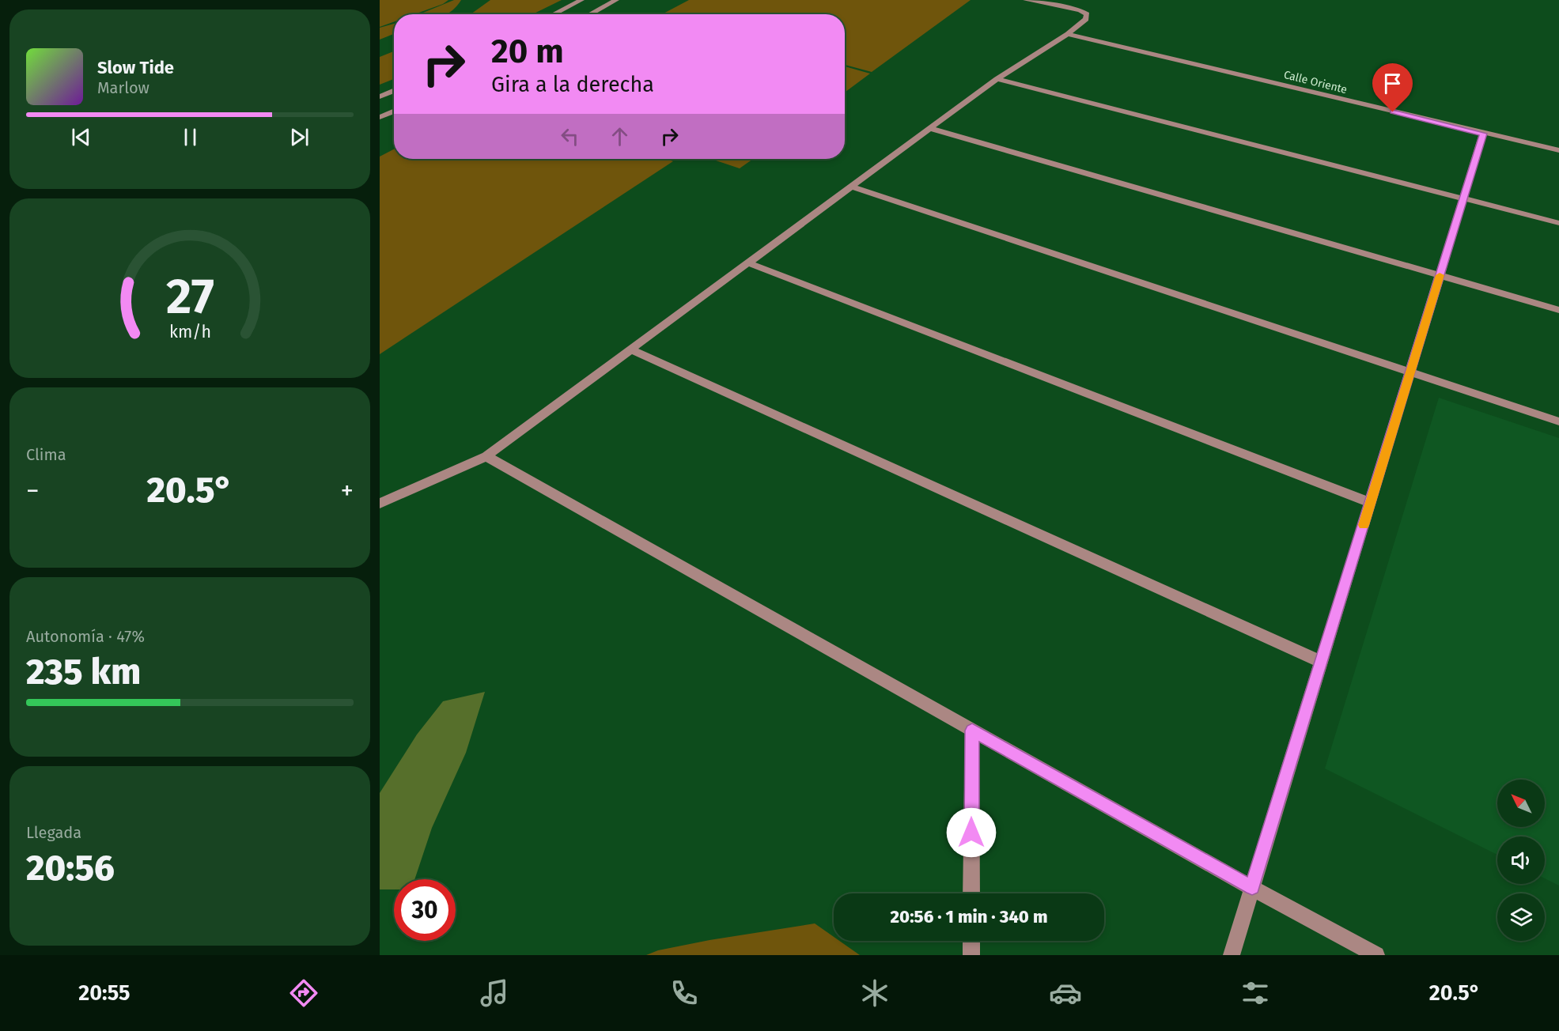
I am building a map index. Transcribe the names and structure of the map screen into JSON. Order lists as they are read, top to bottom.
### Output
{
  "streets": {
    "street": ["Calle Oriente"]
  },
  "north": "top left",
  "page": {
    "turn": ["20 m", "Gira a la derecha"],
    "song": ["Slow Tide", "Marlow"],
    "tile": [
      "Clima",
      ["Autonomía · 47%", "235 km"],
      ["Llegada", "20:56"]
    ],
    "heat": ["−", "20.5°", "+"],
    "limit": "30",
    "trip": "20:56 · 1 min · 340 m",
    "tabs": ["20:55", "20.5°"],
    "gauge": ["27", "km/h"]
  }
}
